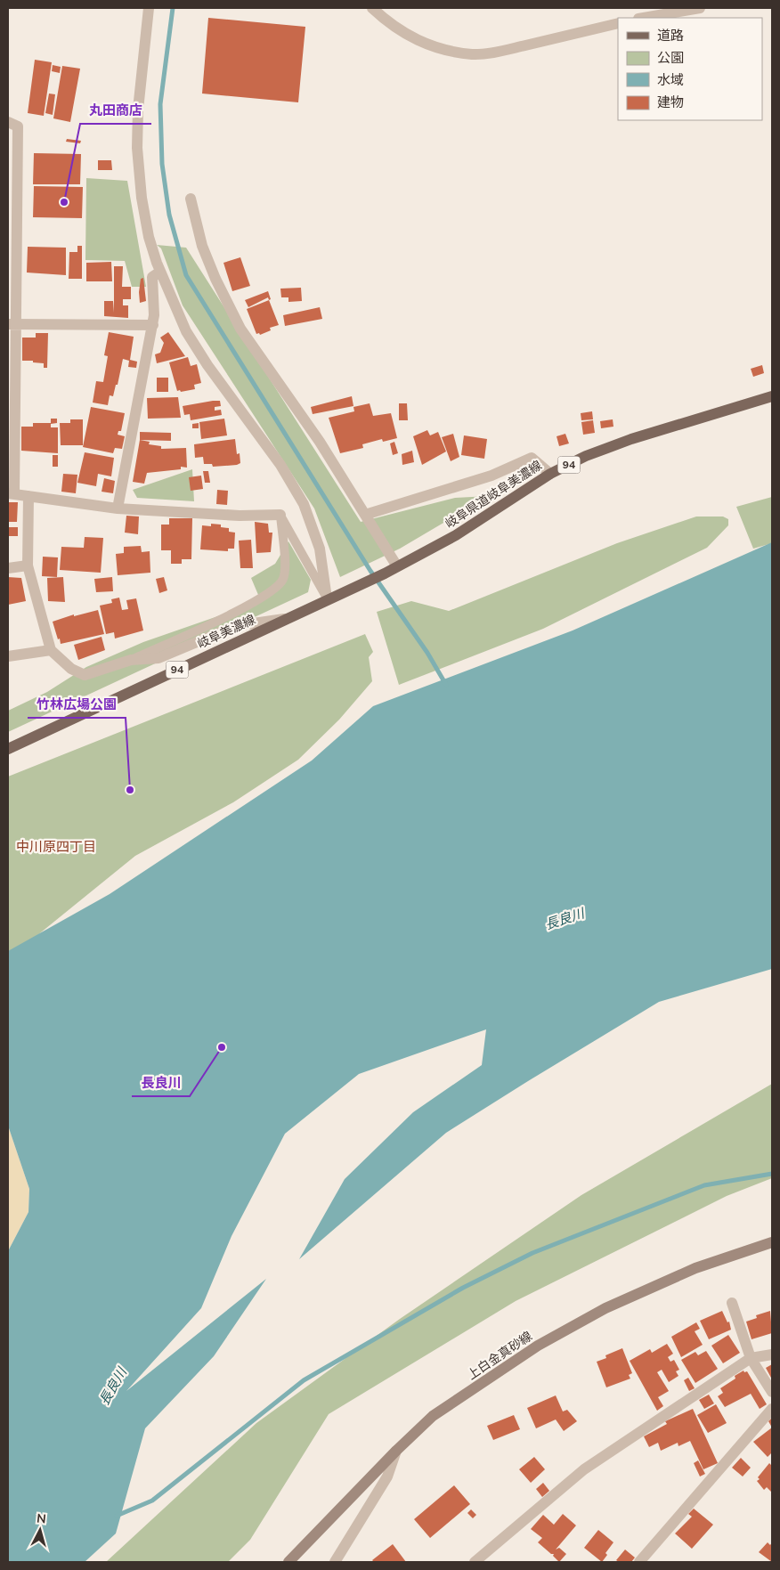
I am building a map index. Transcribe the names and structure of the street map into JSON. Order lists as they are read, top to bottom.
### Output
{
  "streets": {
    "main road": [
      "94",
      "岐阜県道岐阜美濃線",
      "岐阜美濃線",
      "上白金真砂線"
    ]
  },
  "crossings": [
    ["岐阜県道岐阜美濃線", "岐阜美濃線"]
  ],
  "districts": ["中川原四丁目"],
  "water": ["長良川"],
  "places": ["丸田商店", "竹林広場公園", "長良川"],
  "legend": [
    "道路",
    "公園",
    "水域",
    "建物"
  ],
  "north": "top"
}
